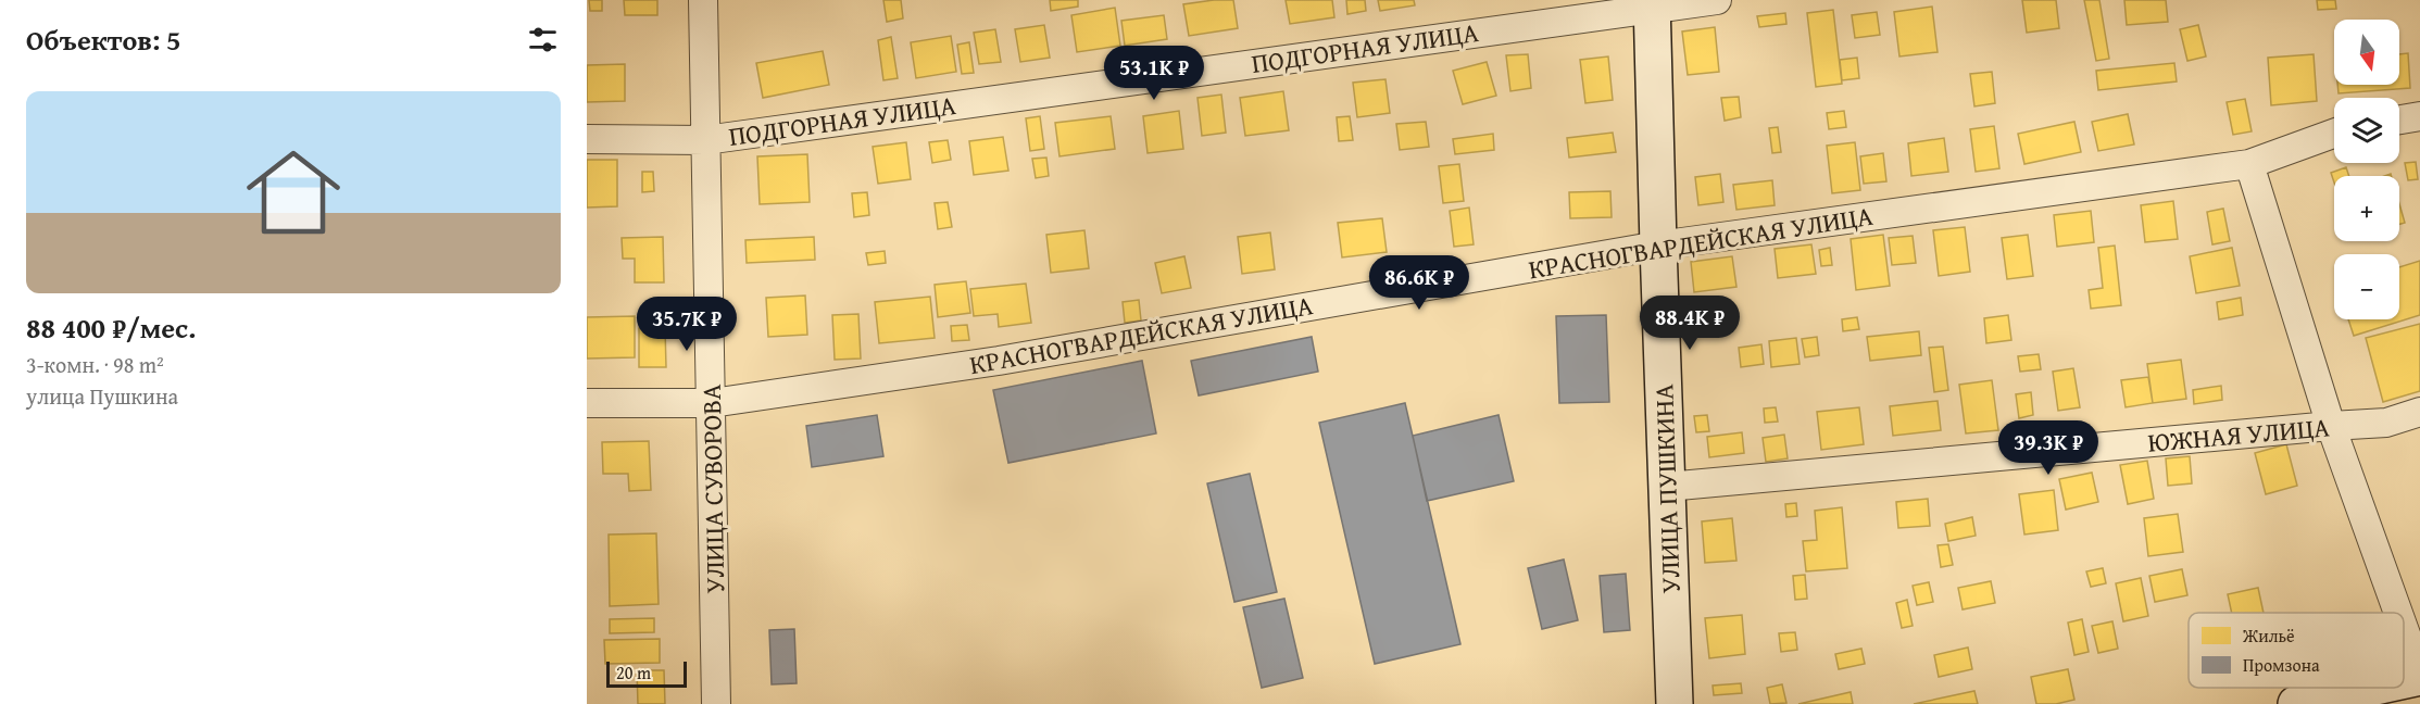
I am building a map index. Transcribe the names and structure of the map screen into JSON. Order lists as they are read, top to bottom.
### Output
{
  "streets": {
    "street": [
      "ПОДГОРНАЯ УЛИЦА",
      "КРАСНОГВАРДЕЙСКАЯ УЛИЦА",
      "ЮЖНАЯ УЛИЦА",
      "УЛИЦА СУВОРОВА",
      "УЛИЦА ПУШКИНА"
    ]
  },
  "crossings": [
    ["ПОДГОРНАЯ УЛИЦА", "УЛИЦА СУВОРОВА"],
    ["ПОДГОРНАЯ УЛИЦА", "УЛИЦА ПУШКИНА"],
    ["КРАСНОГВАРДЕЙСКАЯ УЛИЦА", "УЛИЦА СУВОРОВА"],
    ["КРАСНОГВАРДЕЙСКАЯ УЛИЦА", "УЛИЦА ПУШКИНА"],
    ["ЮЖНАЯ УЛИЦА", "УЛИЦА ПУШКИНА"]
  ],
  "legend": ["Жильё", "Промзона"],
  "scale_bar": "20 m",
  "north": "bottom",
  "page": {
    "heading": "Объектов: 5",
    "map_buttons": ["+", "−"],
    "price": [
      "53.1K ₽",
      "86.6K ₽",
      "88.4K ₽",
      "35.7K ₽",
      "39.3K ₽"
    ],
    "list": [
      {
        "name": "88 400 ₽/мес.",
        "note": "3-комн. · 98 m² · улица Пушкина"
      }
    ],
    "scale": "20 m"
  }
}
